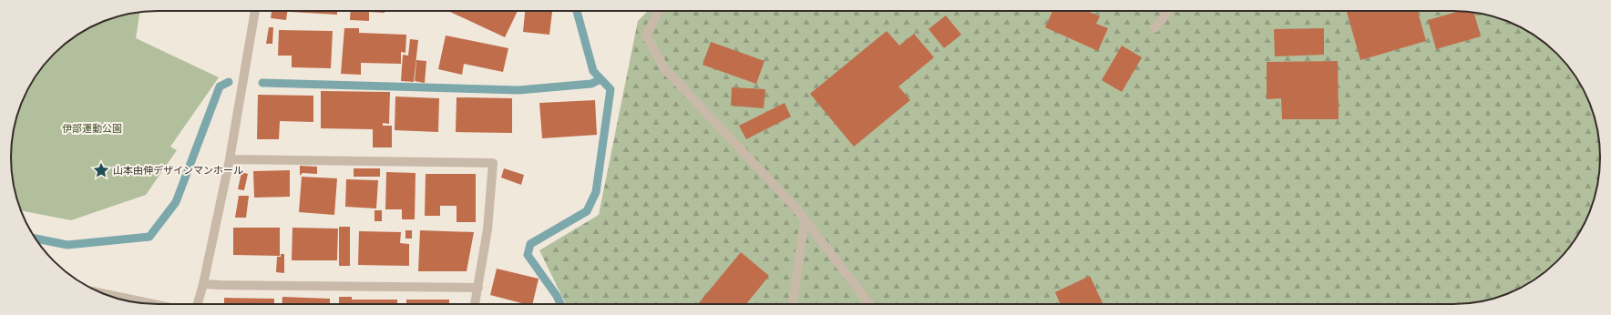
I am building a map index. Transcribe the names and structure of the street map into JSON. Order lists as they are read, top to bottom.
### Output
{
  "parks": ["伊部運動公園"],
  "places": {
    "place": ["山本由伸デザインマンホール"]
  }
}
